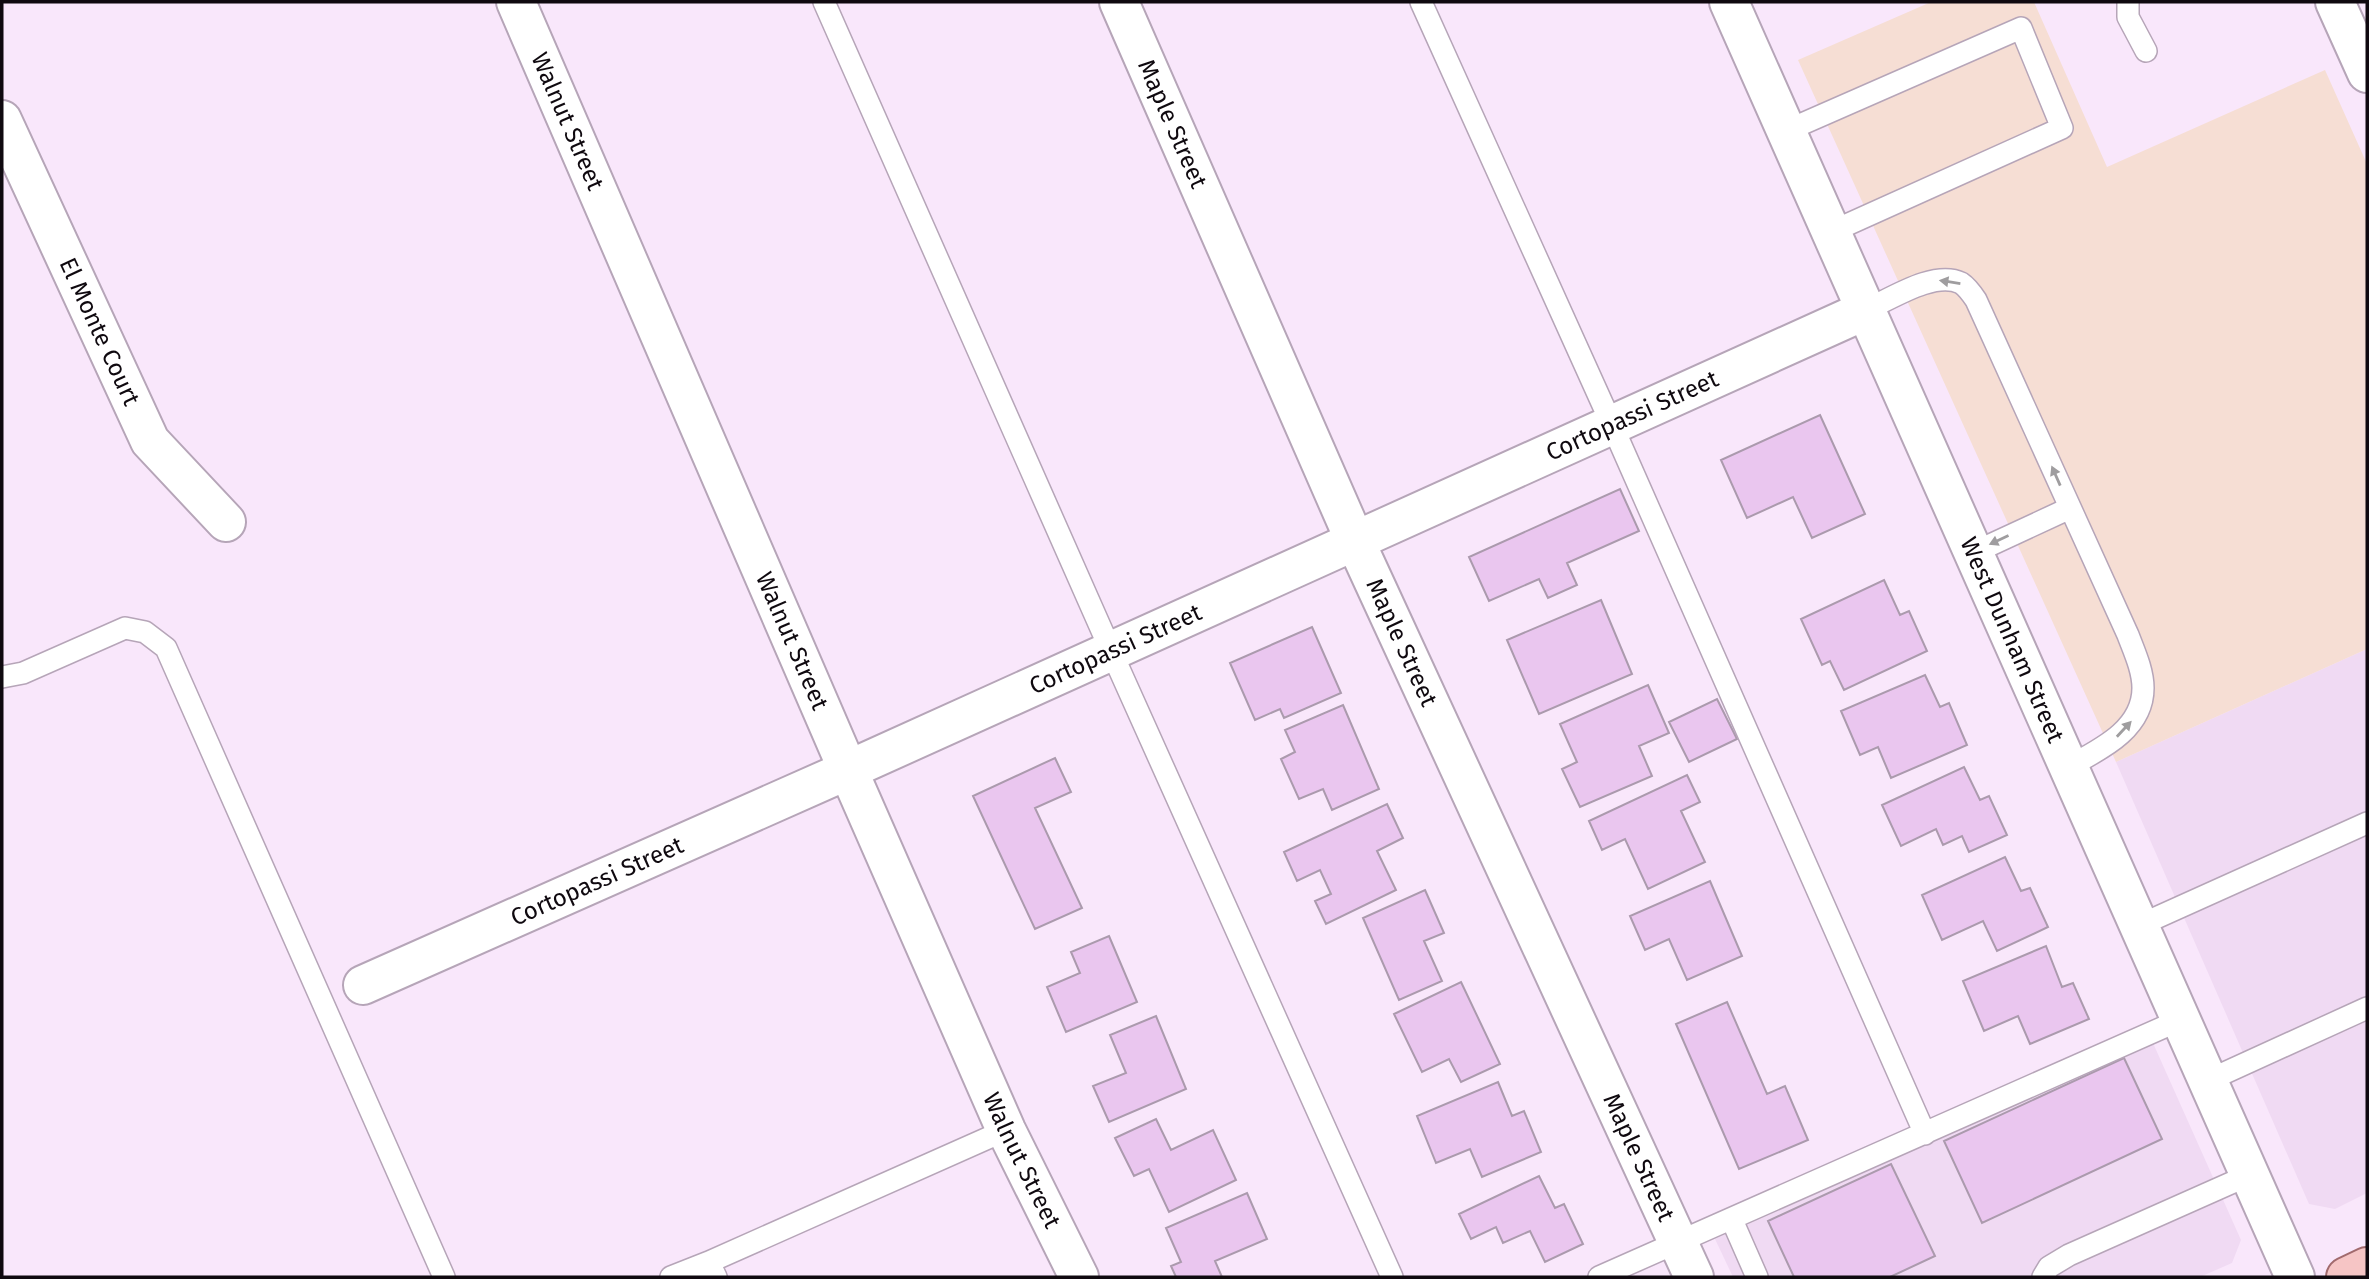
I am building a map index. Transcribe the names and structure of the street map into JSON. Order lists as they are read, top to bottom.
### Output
{
  "streets": {
    "street": [
      "Walnut Street",
      "Maple Street",
      "El Monte Court",
      "Cortopassi Street",
      "West Dunham Street"
    ]
  },
  "crossings": [
    ["Walnut Street", "Cortopassi Street"],
    ["Maple Street", "Cortopassi Street"],
    ["Cortopassi Street", "West Dunham Street"]
  ]
}
